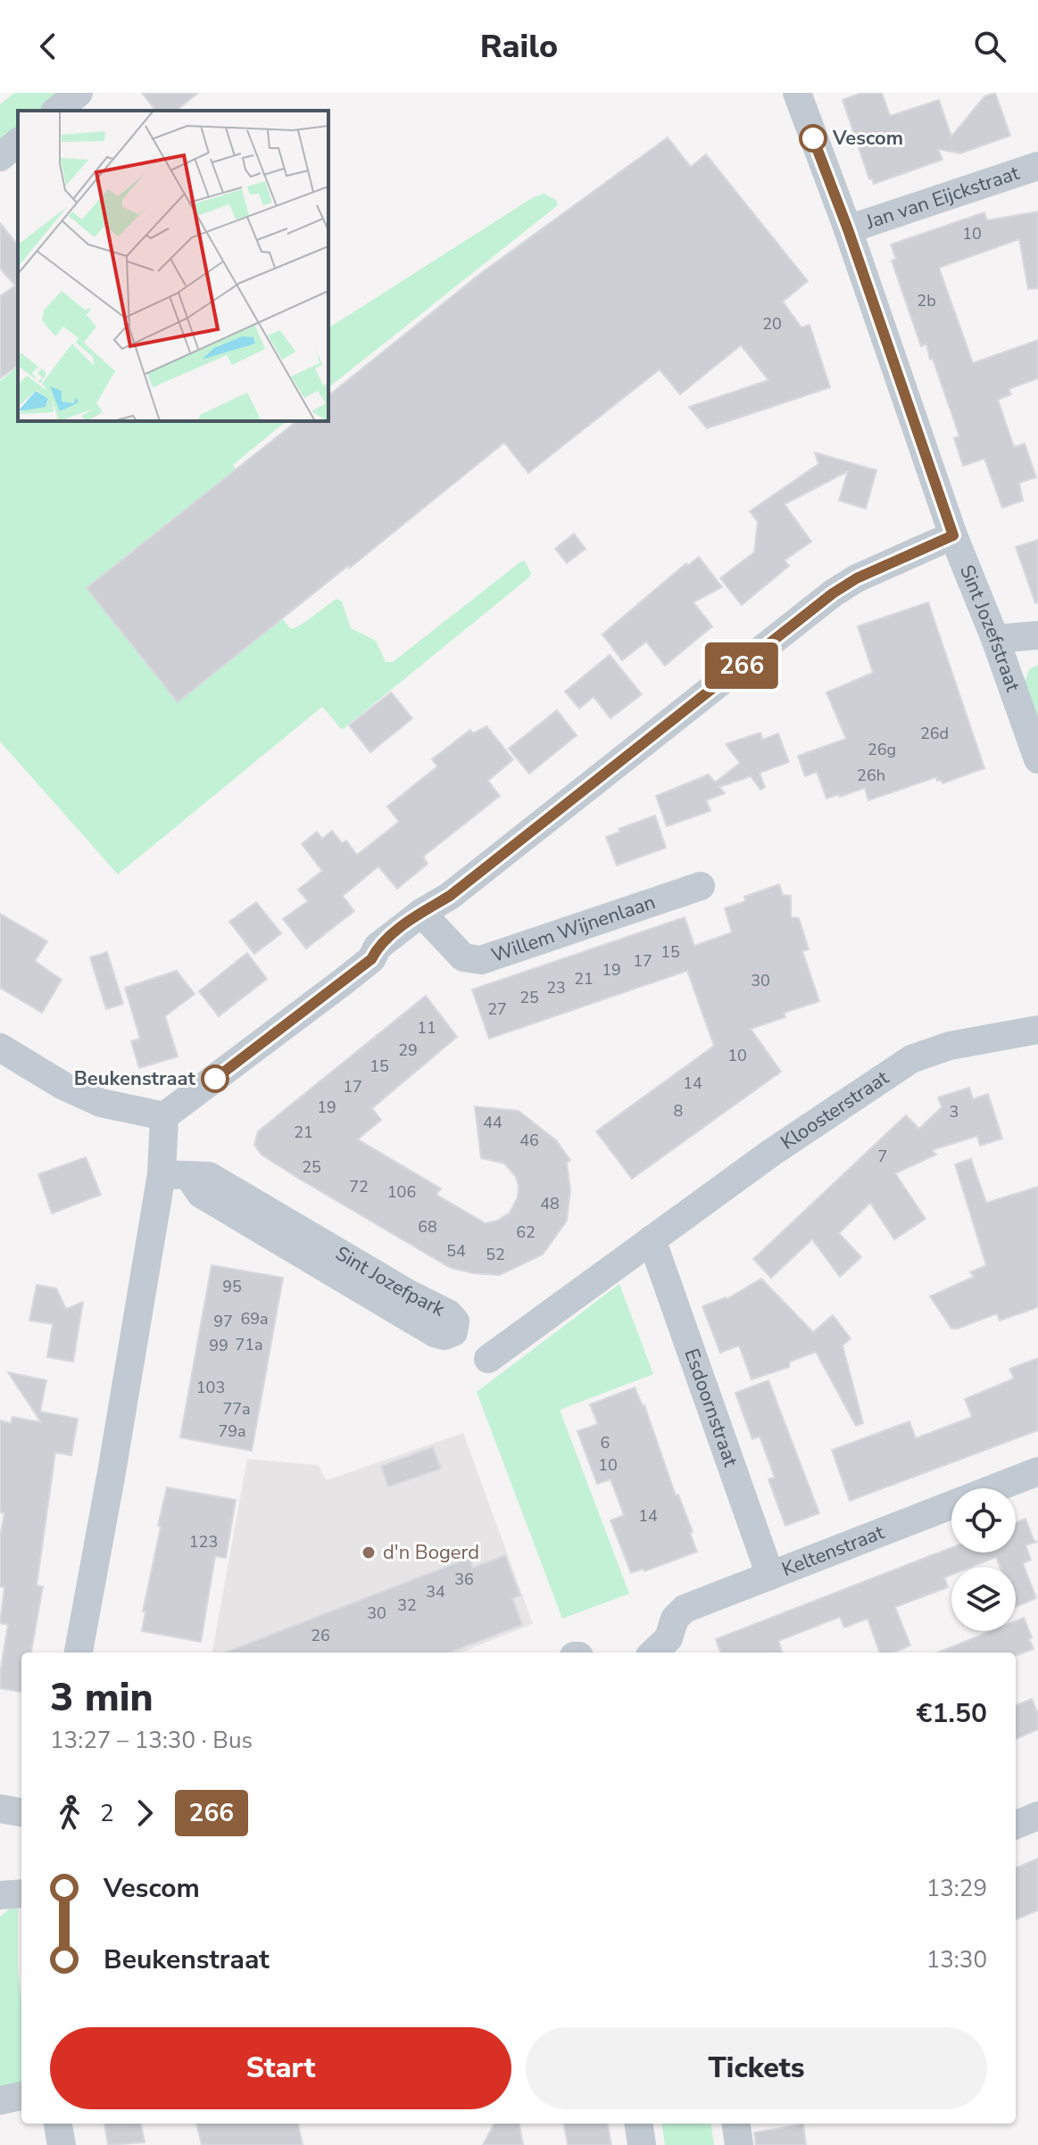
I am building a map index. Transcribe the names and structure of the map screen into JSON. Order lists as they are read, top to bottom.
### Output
{
  "streets": {
    "street": [
      "Jan van Eijckstraat",
      "Sint Jozefstraat",
      "Willem Wijnenlaan",
      "Kloosterstraat",
      "Sint Jozefpark",
      "Esdoornstraat",
      "Keltenstraat"
    ]
  },
  "crossings": [
    ["Jan van Eijckstraat", "Sint Jozefstraat"],
    ["Kloosterstraat", "Esdoornstraat"],
    ["Esdoornstraat", "Keltenstraat"]
  ],
  "places": ["Vescom", "Beukenstraat", "d'n Bogerd"],
  "lines": ["bus line 266"],
  "house_numbers": [
    "10",
    "2b",
    "20",
    "26d",
    "26g",
    "26h",
    "15",
    "17",
    "19",
    "21",
    "30",
    "23",
    "25",
    "27",
    "11",
    "29",
    "10",
    "15",
    "14",
    "17",
    "19",
    "8",
    "3",
    "44",
    "21",
    "46",
    "7",
    "25",
    "72",
    "106",
    "48",
    "68",
    "62",
    "54",
    "52",
    "95",
    "69a",
    "97",
    "71a",
    "99",
    "103",
    "77a",
    "79a",
    "6",
    "10",
    "14",
    "123",
    "36",
    "34",
    "32",
    "30",
    "26"
  ],
  "page": {
    "header": "Railo",
    "on_map": "266",
    "heading": ["3 min", "13:27 – 13:30 · Bus", "€1.50"],
    "legs": ["2", "266"],
    "list": [
      {
        "name": "Vescom",
        "value": "13:29"
      },
      {
        "name": "Beukenstraat",
        "value": "13:30"
      }
    ],
    "buttons": ["Start", "Tickets"]
  }
}
